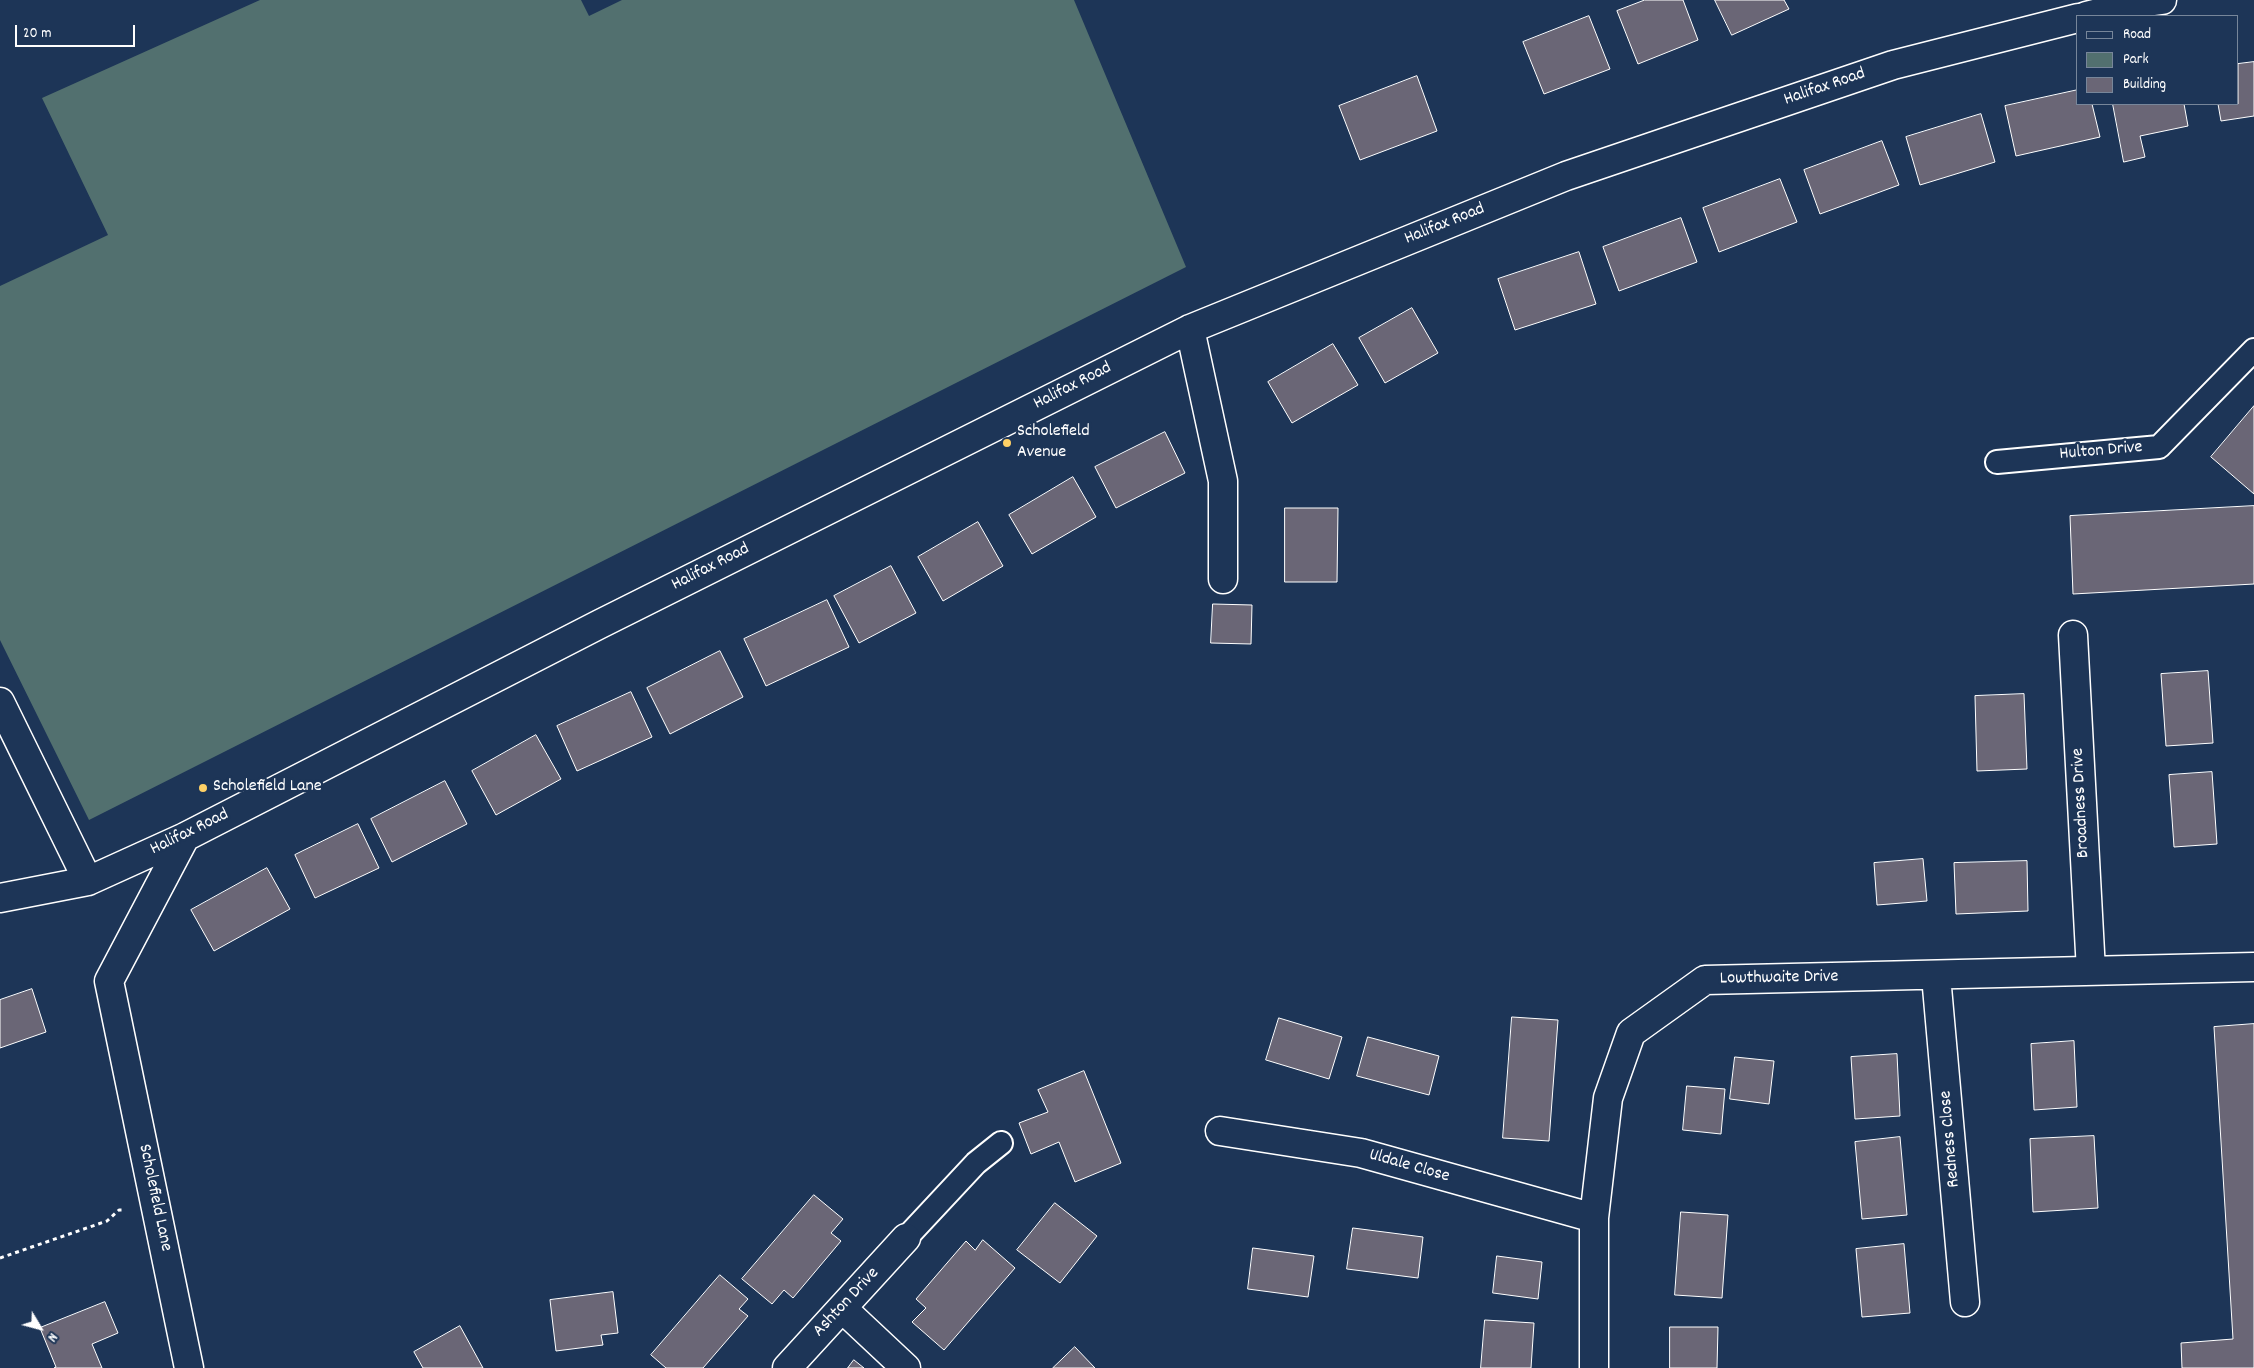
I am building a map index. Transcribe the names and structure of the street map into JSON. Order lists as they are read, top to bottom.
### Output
{
  "streets": {
    "street": [
      "Halifax Road",
      "Broadness Drive",
      "Lowthwaite Drive",
      "Redness Close",
      "Uldale Close",
      "Scholefield Lane",
      "Ashton Drive"
    ],
    "lane": ["Hulton Drive"]
  },
  "crossings": [
    ["Halifax Road", "Scholefield Lane"],
    ["Broadness Drive", "Lowthwaite Drive"],
    ["Lowthwaite Drive", "Redness Close"],
    ["Lowthwaite Drive", "Uldale Close"]
  ],
  "places": ["Scholefield Avenue", "Scholefield Lane"],
  "legend": ["Road", "Park", "Building"],
  "scale_bar": "20 m",
  "north": "bottom right"
}
